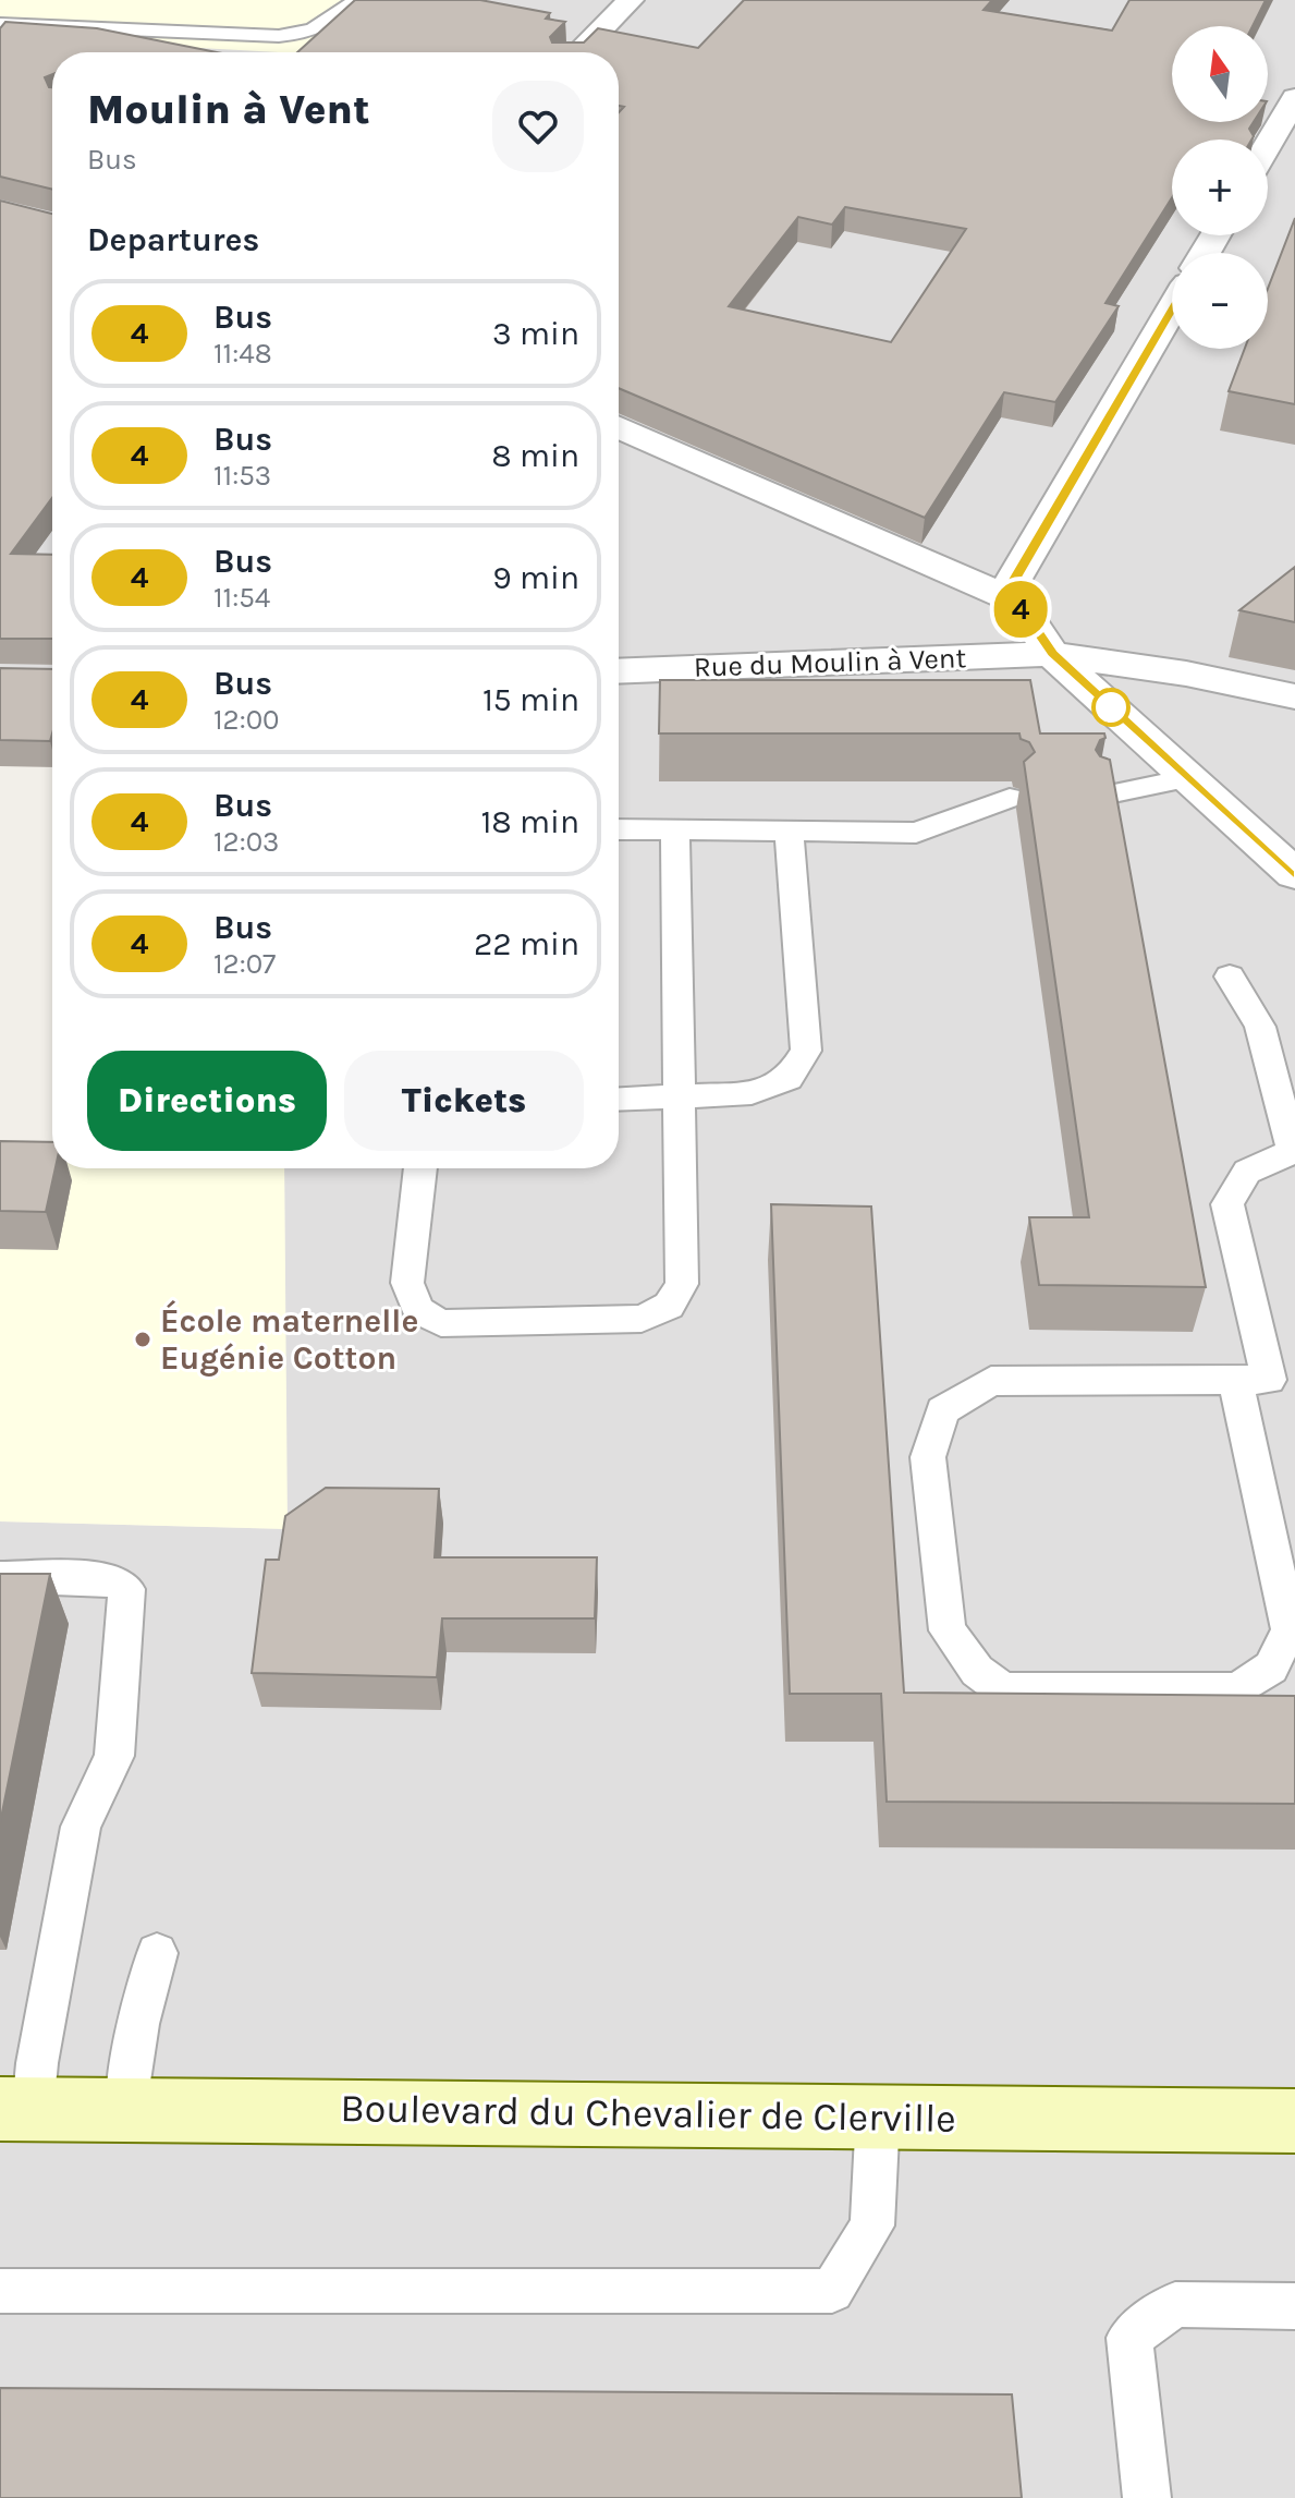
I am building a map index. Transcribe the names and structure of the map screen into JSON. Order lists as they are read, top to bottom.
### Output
{
  "streets": {
    "street": ["Rue du Moulin à Vent", "Boulevard du Chevalier de Clerville"]
  },
  "places": ["École maternelle Eugénie Cotton"],
  "lines": ["bus line 4"],
  "north": "top",
  "page": {
    "on_map": "4",
    "map_buttons": ["+", "−"],
    "heading": [
      ["Moulin à Vent", "Bus"],
      "Departures"
    ],
    "list": [
      {
        "mark": "4",
        "name": "Bus",
        "note": "11:48",
        "value": "3 min"
      },
      {
        "mark": "4",
        "name": "Bus",
        "note": "11:53",
        "value": "8 min"
      },
      {
        "mark": "4",
        "name": "Bus",
        "note": "11:54",
        "value": "9 min"
      },
      {
        "mark": "4",
        "name": "Bus",
        "note": "12:00",
        "value": "15 min"
      },
      {
        "mark": "4",
        "name": "Bus",
        "note": "12:03",
        "value": "18 min"
      },
      {
        "mark": "4",
        "name": "Bus",
        "note": "12:07",
        "value": "22 min"
      }
    ],
    "buttons": ["Directions", "Tickets"]
  }
}
